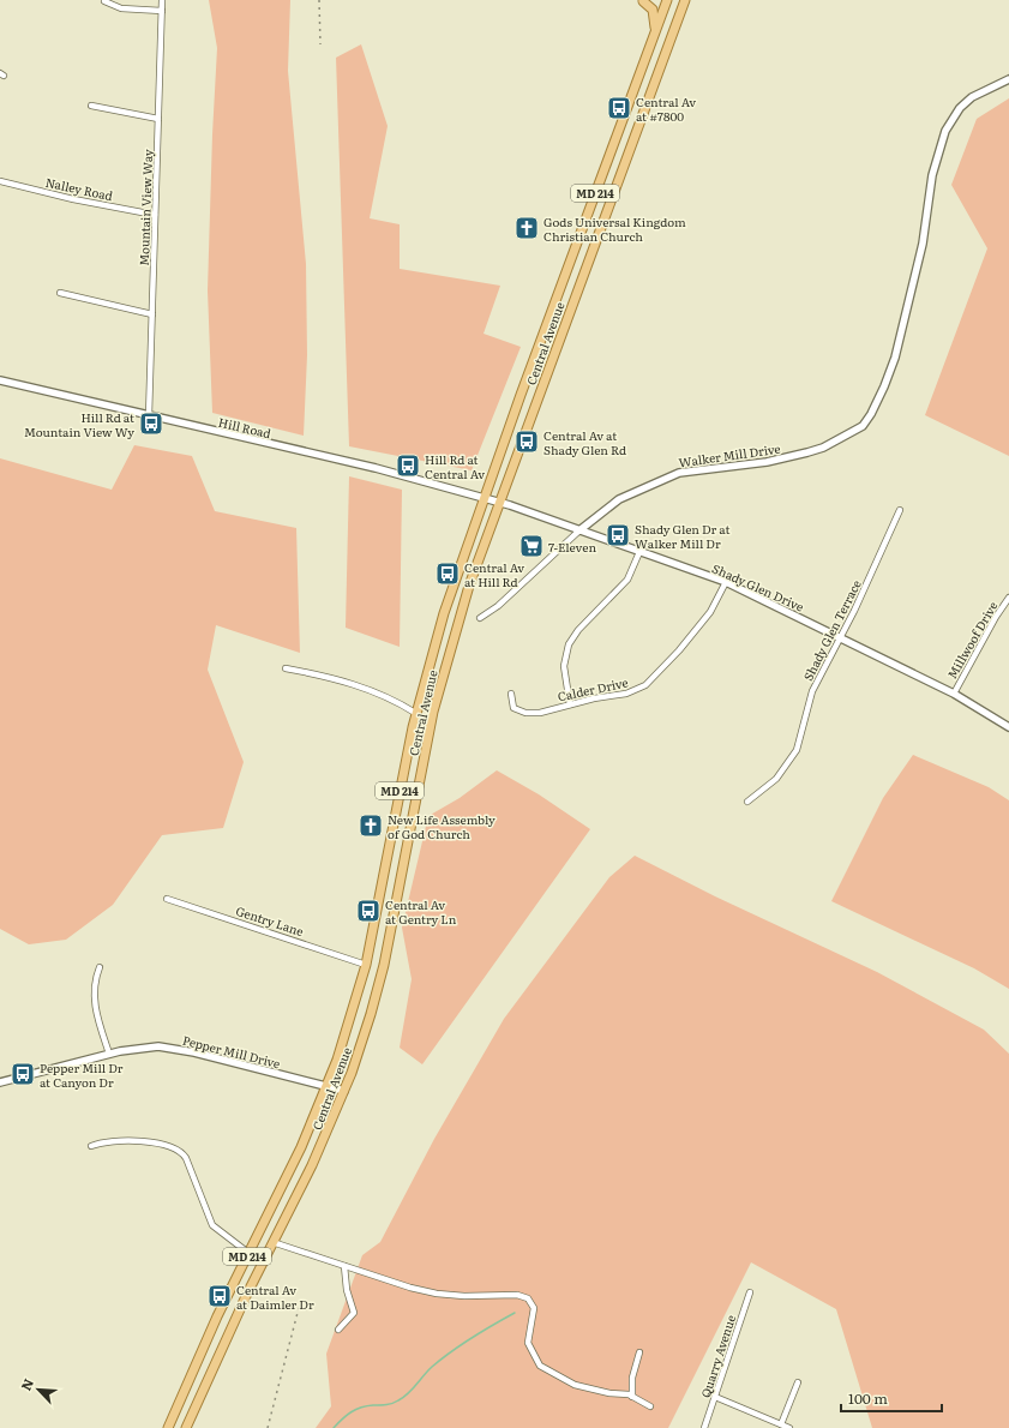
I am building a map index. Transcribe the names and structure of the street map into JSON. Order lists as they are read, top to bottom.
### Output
{
  "streets": {
    "main road": ["MD 214", "Central Avenue"],
    "street": [
      "Nalley Road",
      "Mountain View Way",
      "Hill Road",
      "Walker Mill Drive",
      "Shady Glen Drive",
      "Shady Glen Terrace",
      "Millwoof Drive",
      "Calder Drive",
      "Gentry Lane",
      "Pepper Mill Drive",
      "Quarry Avenue"
    ]
  },
  "crossings": [
    ["Nalley Road", "Mountain View Way"],
    ["Mountain View Way", "Hill Road"],
    ["Central Avenue", "Hill Road"],
    ["Central Avenue", "Shady Glen Drive"],
    ["Central Avenue", "Gentry Lane"],
    ["Central Avenue", "Pepper Mill Drive"],
    ["Hill Road", "Shady Glen Drive"],
    ["Walker Mill Drive", "Shady Glen Drive"],
    ["Shady Glen Drive", "Shady Glen Terrace"],
    ["Shady Glen Drive", "Millwoof Drive"],
    ["Shady Glen Drive", "Calder Drive"]
  ],
  "places": {
    "bus stop": [
      "Central Av at #7800",
      "Hill Rd at Mountain View Wy",
      "Central Av at Shady Glen Rd",
      "Hill Rd at Central Av",
      "Shady Glen Dr at Walker Mill Dr",
      "Central Av at Hill Rd",
      "Central Av at Gentry Ln",
      "Pepper Mill Dr at Canyon Dr",
      "Central Av at Daimler Dr"
    ],
    "church": ["Gods Universal Kingdom Christian Church", "New Life Assembly of God Church"],
    "supermarket": ["7-Eleven"]
  },
  "scale_bar": "100 m",
  "north": "top left"
}
